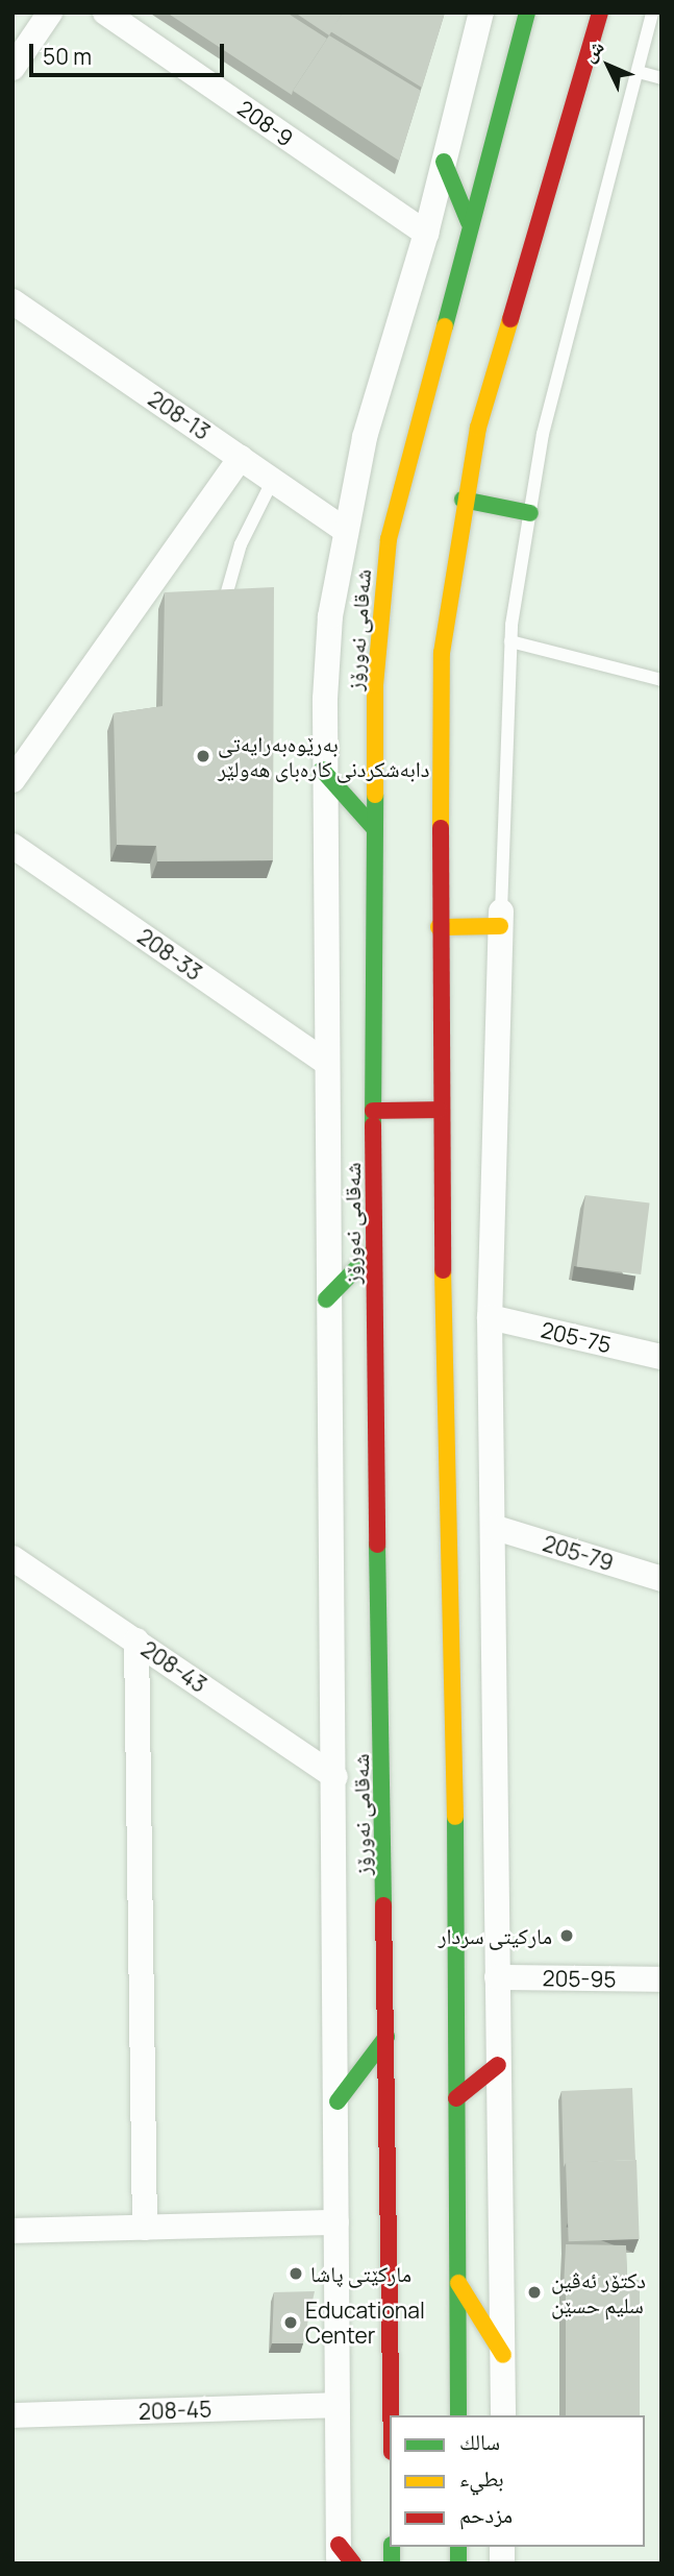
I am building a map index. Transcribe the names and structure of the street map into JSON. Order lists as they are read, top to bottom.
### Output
{
  "streets": {
    "main road": ["شەقامی نەورۆز"],
    "street": [
      "208-9",
      "208-13",
      "208-33",
      "205-75",
      "205-79",
      "208-43",
      "205-95",
      "208-45"
    ]
  },
  "places": [
    "بەرێوەبەرایەتی دابەشکردنی کارەبای هەولێر",
    "ماركيتى سردار",
    "مارکێتی پاشا",
    "دکتۆر ئەڤین سلیم حسێن",
    "Educational Center"
  ],
  "legend": ["سالك", "بطيء", "مزدحم"],
  "scale_bar": "50 m",
  "north": "top left"
}
